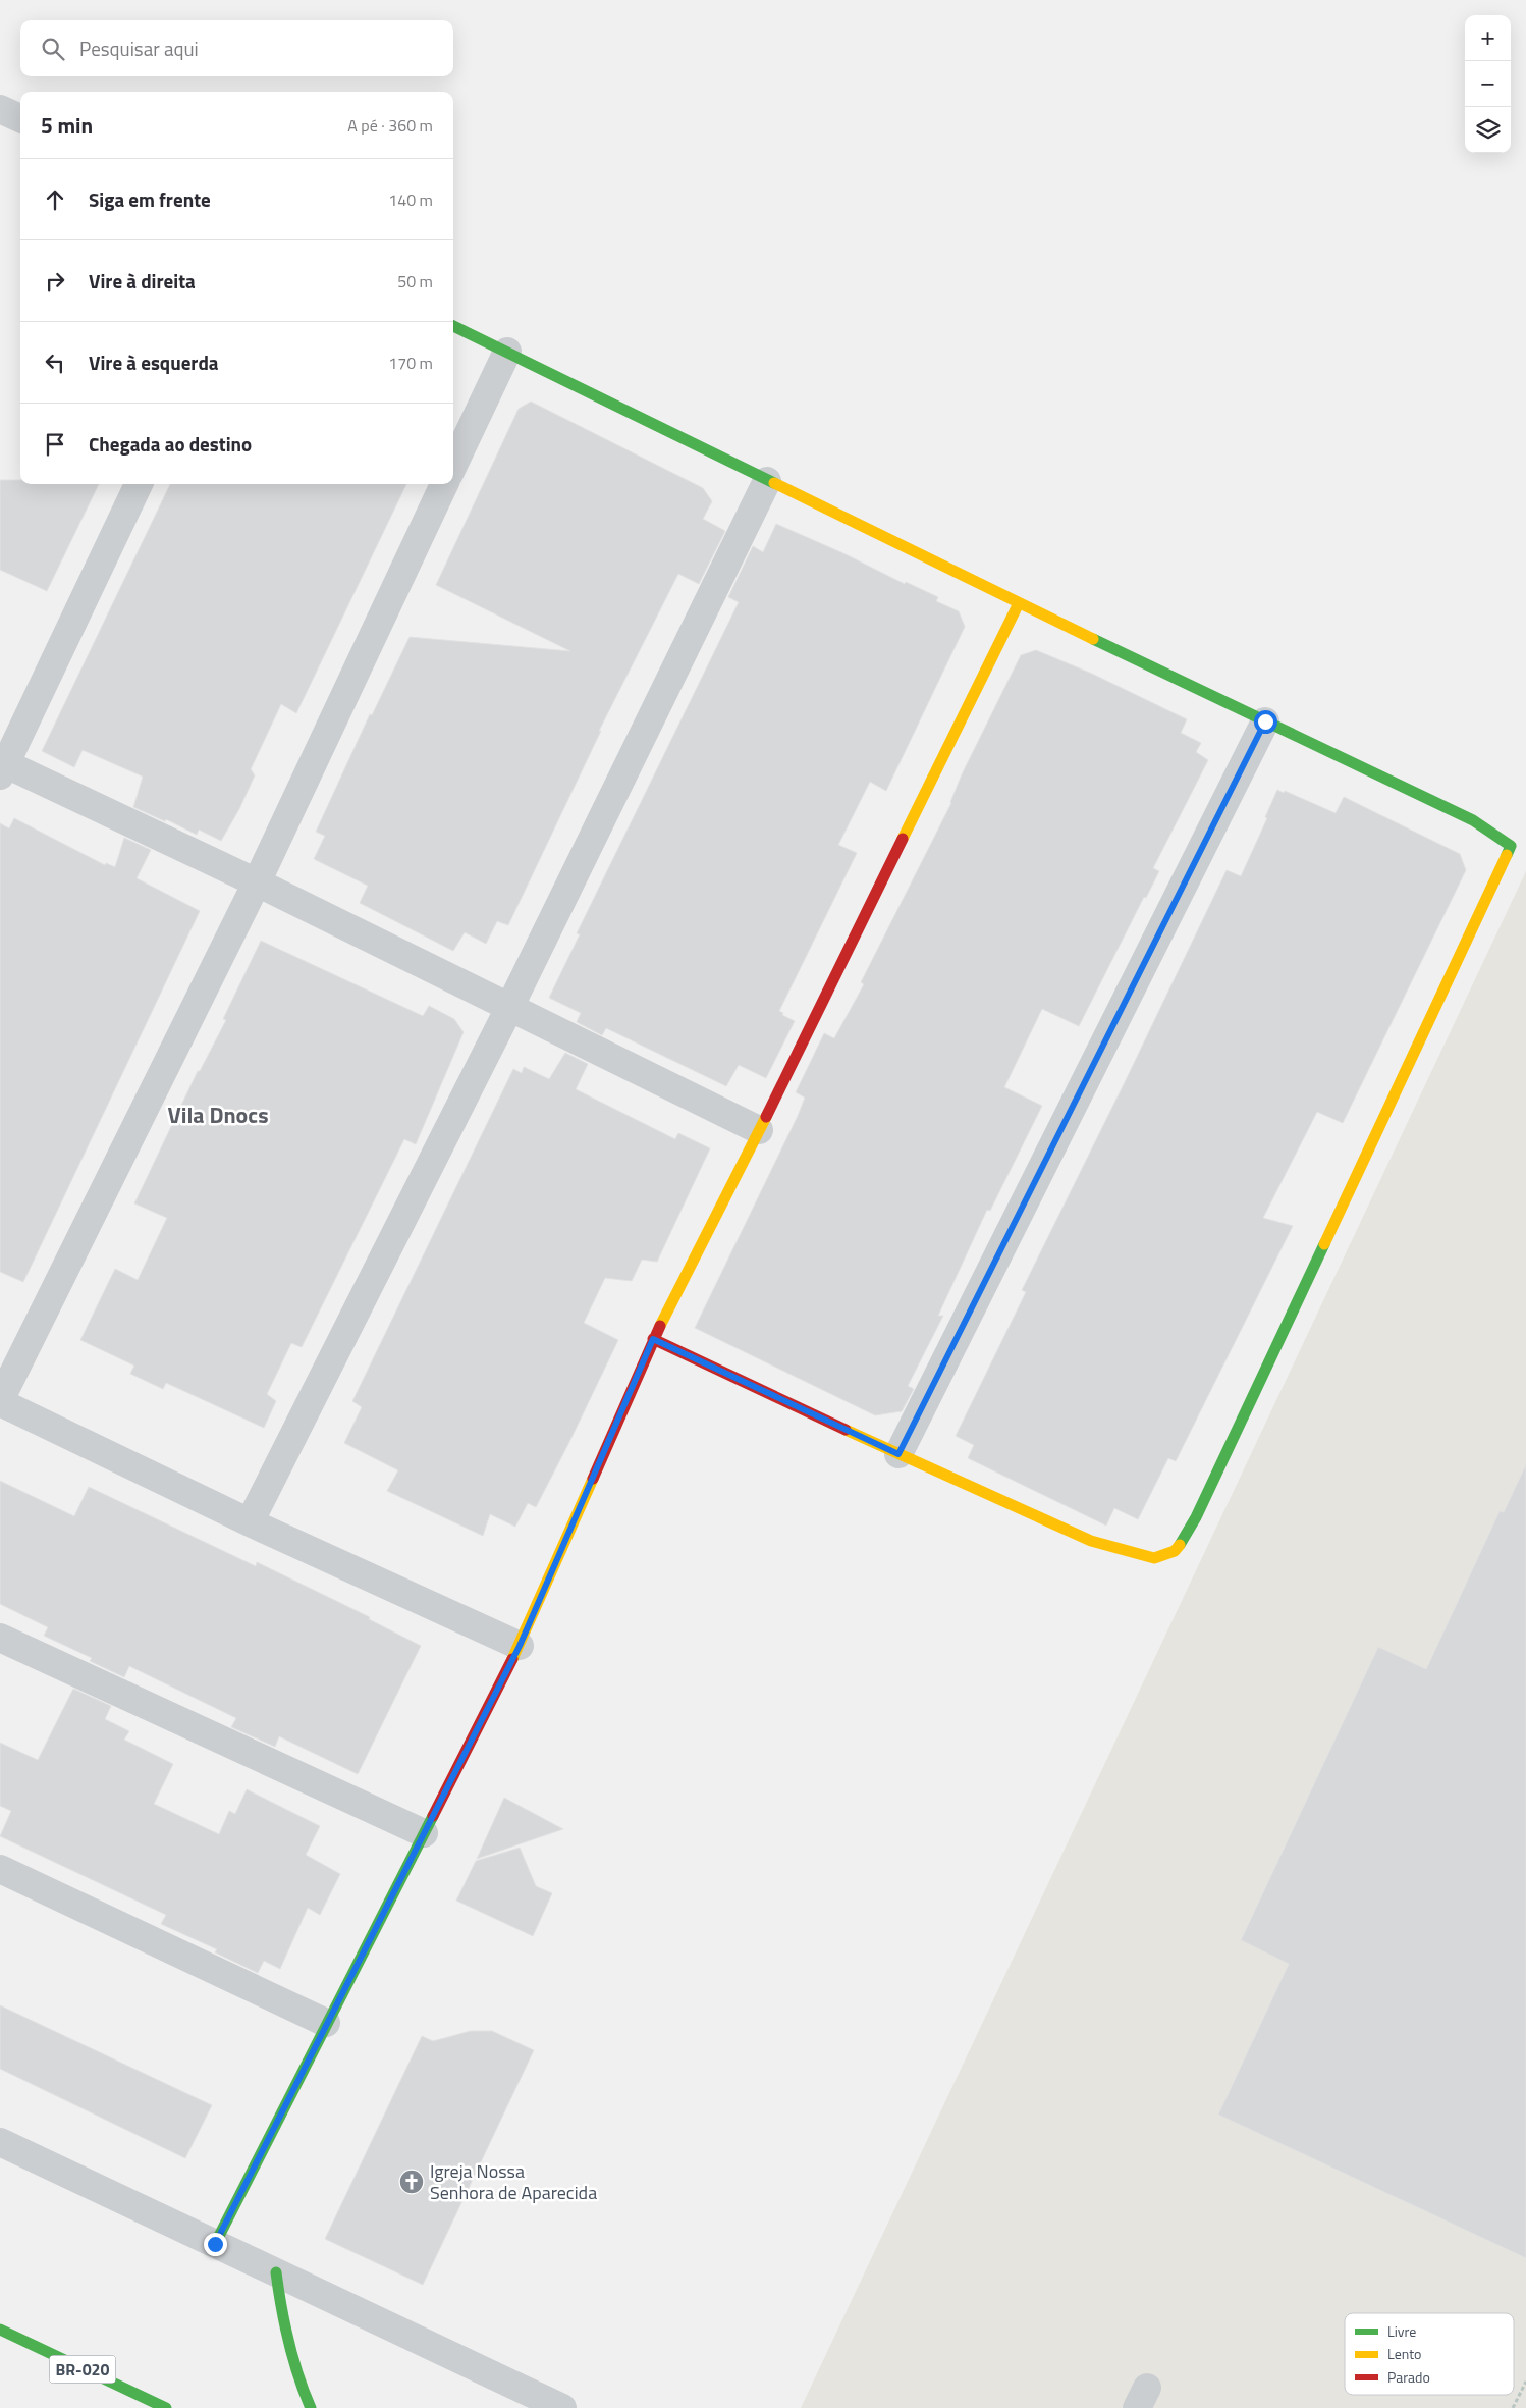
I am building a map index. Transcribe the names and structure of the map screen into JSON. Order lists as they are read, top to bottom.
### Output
{
  "streets": {
    "main road": ["BR-020"]
  },
  "districts": ["Vila Dnocs"],
  "places": {
    "church": ["Igreja Nossa Senhora de Aparecida"]
  },
  "legend": ["Livre", "Lento", "Parado"],
  "page": {
    "map_buttons": ["+", "−"],
    "search": "Pesquisar aqui",
    "heading": ["5 min", "A pé · 360 m"],
    "list": [
      ["Siga em frente", "140 m"],
      ["Vire à direita", "50 m"],
      ["Vire à esquerda", "170 m"],
      "Chegada ao destino"
    ]
  }
}
